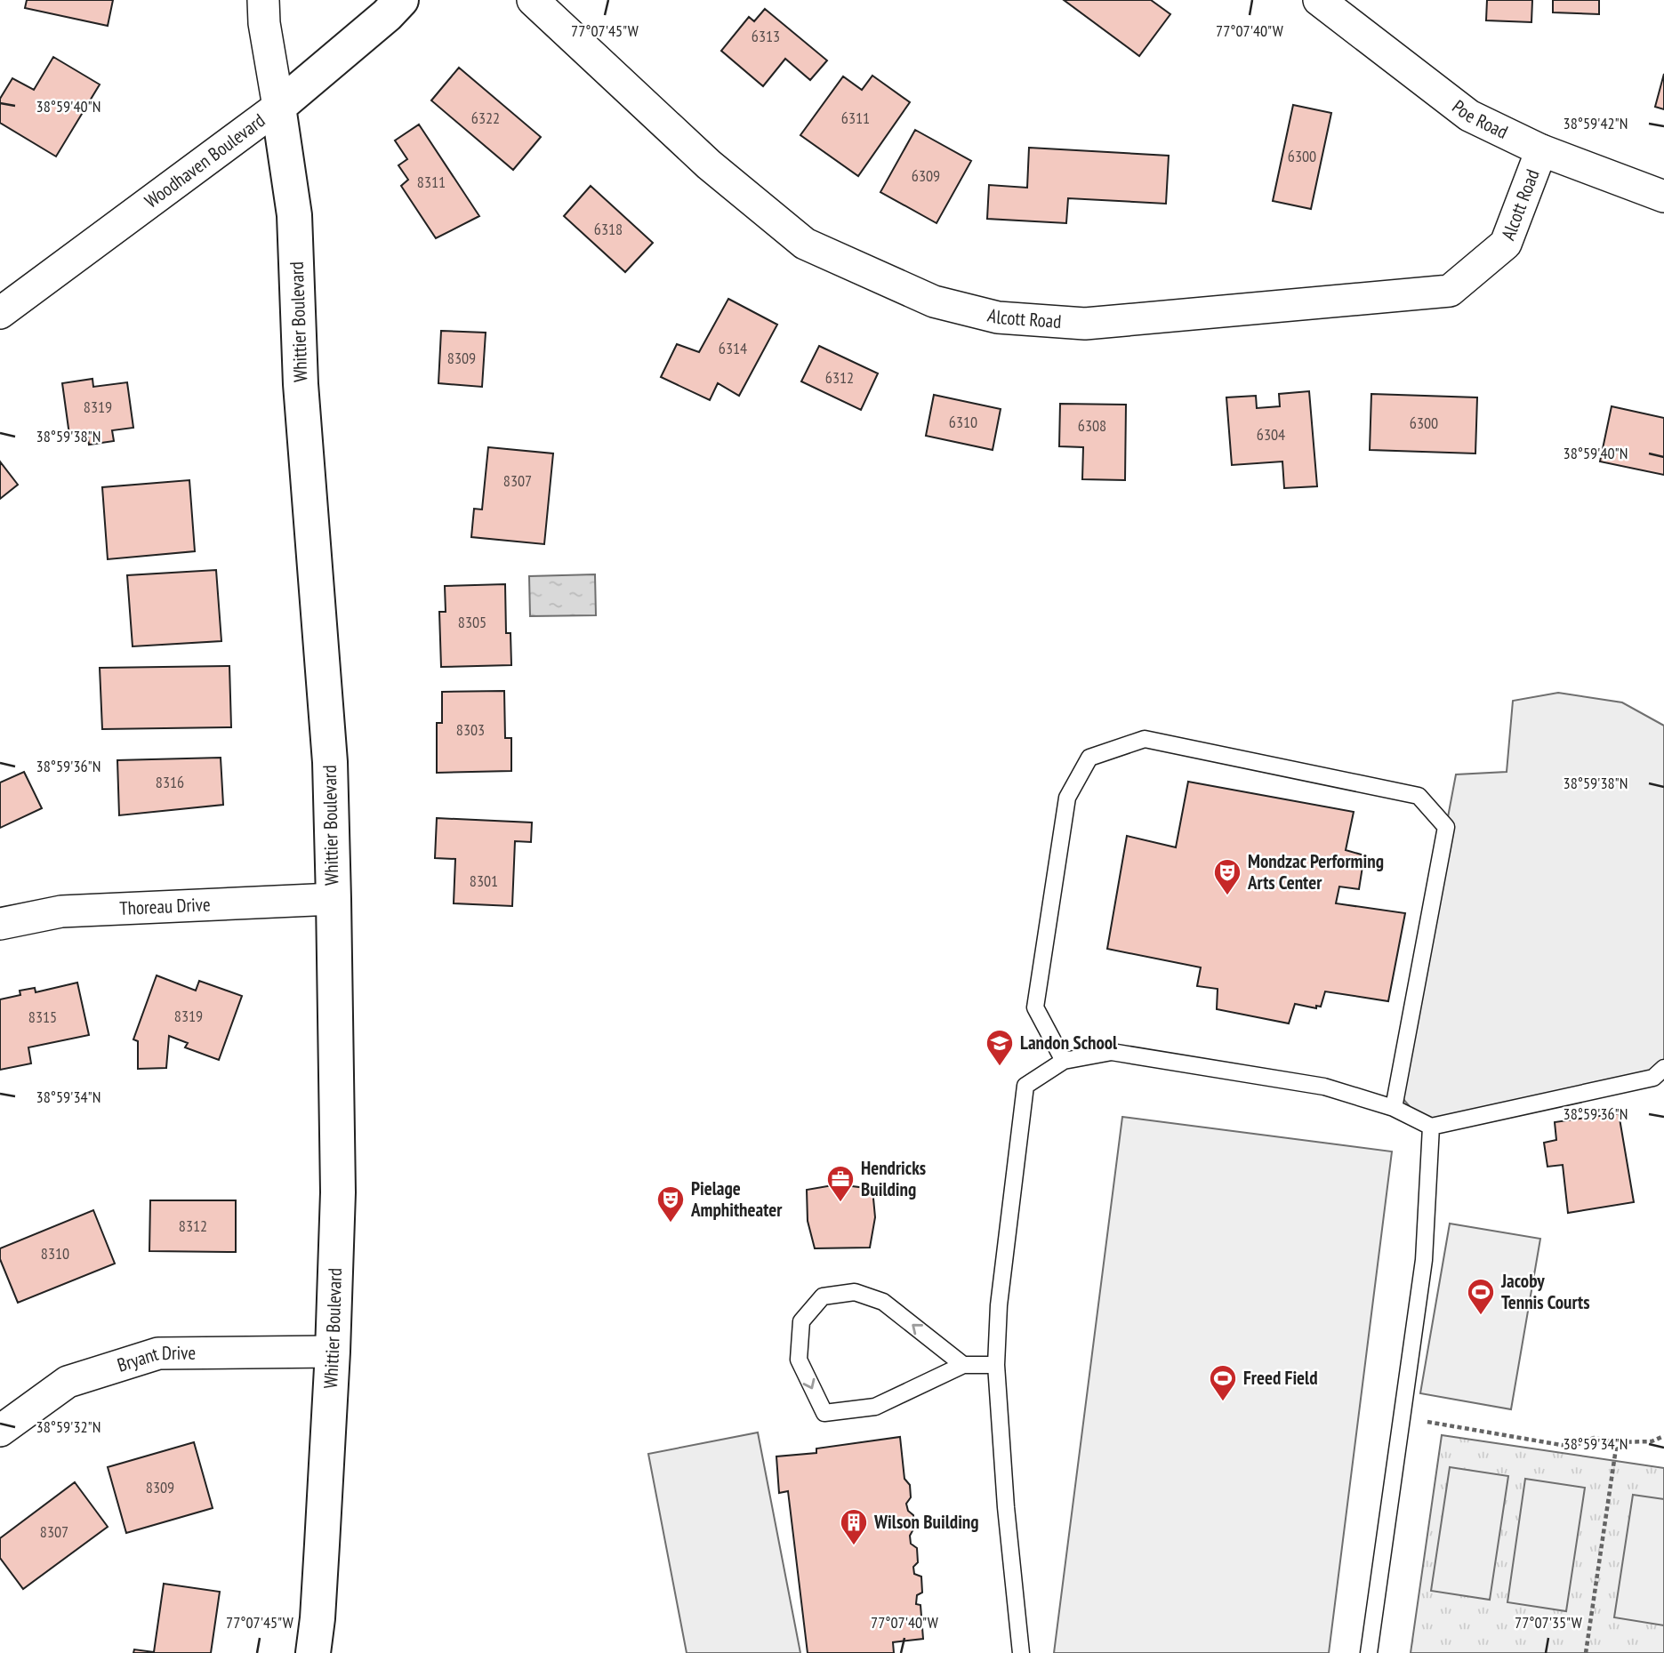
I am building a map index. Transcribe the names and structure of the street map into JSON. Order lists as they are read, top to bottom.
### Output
{
  "streets": {
    "street": [
      "Poe Road",
      "Woodhaven Boulevard",
      "Alcott Road",
      "Whittier Boulevard",
      "Thoreau Drive",
      "Bryant Drive"
    ]
  },
  "crossings": [
    ["Poe Road", "Alcott Road"],
    ["Woodhaven Boulevard", "Whittier Boulevard"],
    ["Whittier Boulevard", "Thoreau Drive"],
    ["Whittier Boulevard", "Bryant Drive"]
  ],
  "places": {
    "theatre": ["Mondzac Performing Arts Center", "Pielage Amphitheater"],
    "school or university": ["Landon School"],
    "office": ["Hendricks Building"],
    "sports": ["Jacoby Tennis Courts", "Freed Field"],
    "building": ["Wilson Building"]
  },
  "house_numbers": [
    "6313",
    "6322",
    "6311",
    "6300",
    "6309",
    "8311",
    "6318",
    "6314",
    "8309",
    "6312",
    "8319",
    "6310",
    "6300",
    "6308",
    "6304",
    "8307",
    "8305",
    "8303",
    "8316",
    "8301",
    "8319",
    "8315",
    "8312",
    "8310",
    "8309",
    "8307"
  ],
  "coordinates": [
    "77°07'45\"W",
    "77°07'40\"W",
    "38°59'40\"N",
    "38°59'42\"N",
    "38°59'38\"N",
    "38°59'36\"N",
    "38°59'34\"N",
    "38°59'32\"N",
    "77°07'35\"W"
  ]
}
